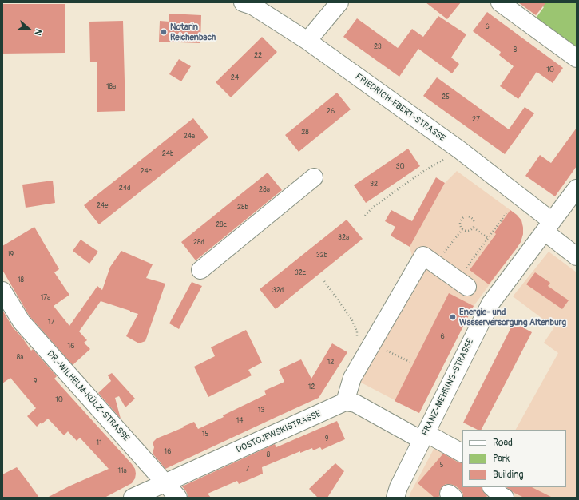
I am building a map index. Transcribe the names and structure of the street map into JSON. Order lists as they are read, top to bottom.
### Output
{
  "streets": {
    "street": [
      "FRIEDRICH-EBERT-STRASSE",
      "FRANZ-MEHRING-STRASSE",
      "DR.-WILHELM-KÜLZ-STRASSE",
      "DOSTOJEWSKISTRASSE"
    ]
  },
  "crossings": [
    ["FRIEDRICH-EBERT-STRASSE", "FRANZ-MEHRING-STRASSE"],
    ["DR.-WILHELM-KÜLZ-STRASSE", "DOSTOJEWSKISTRASSE"]
  ],
  "places": ["Notarin Reichenbach", "Energie- und Wasserversorgung Altenburg"],
  "house_numbers": [
    "6",
    "23",
    "8",
    "22",
    "10",
    "24",
    "18a",
    "25",
    "26",
    "27",
    "28",
    "24a",
    "24b",
    "30",
    "24c",
    "32",
    "24d",
    "28a",
    "24e",
    "28b",
    "28c",
    "32a",
    "28d",
    "19",
    "32b",
    "32c",
    "18",
    "32d",
    "17a",
    "17",
    "6",
    "16",
    "8a",
    "12",
    "9",
    "12",
    "10",
    "13",
    "14",
    "15",
    "9",
    "11",
    "16",
    "8",
    "5",
    "7",
    "11a"
  ],
  "legend": ["Road", "Park", "Building"],
  "north": "right"
}
